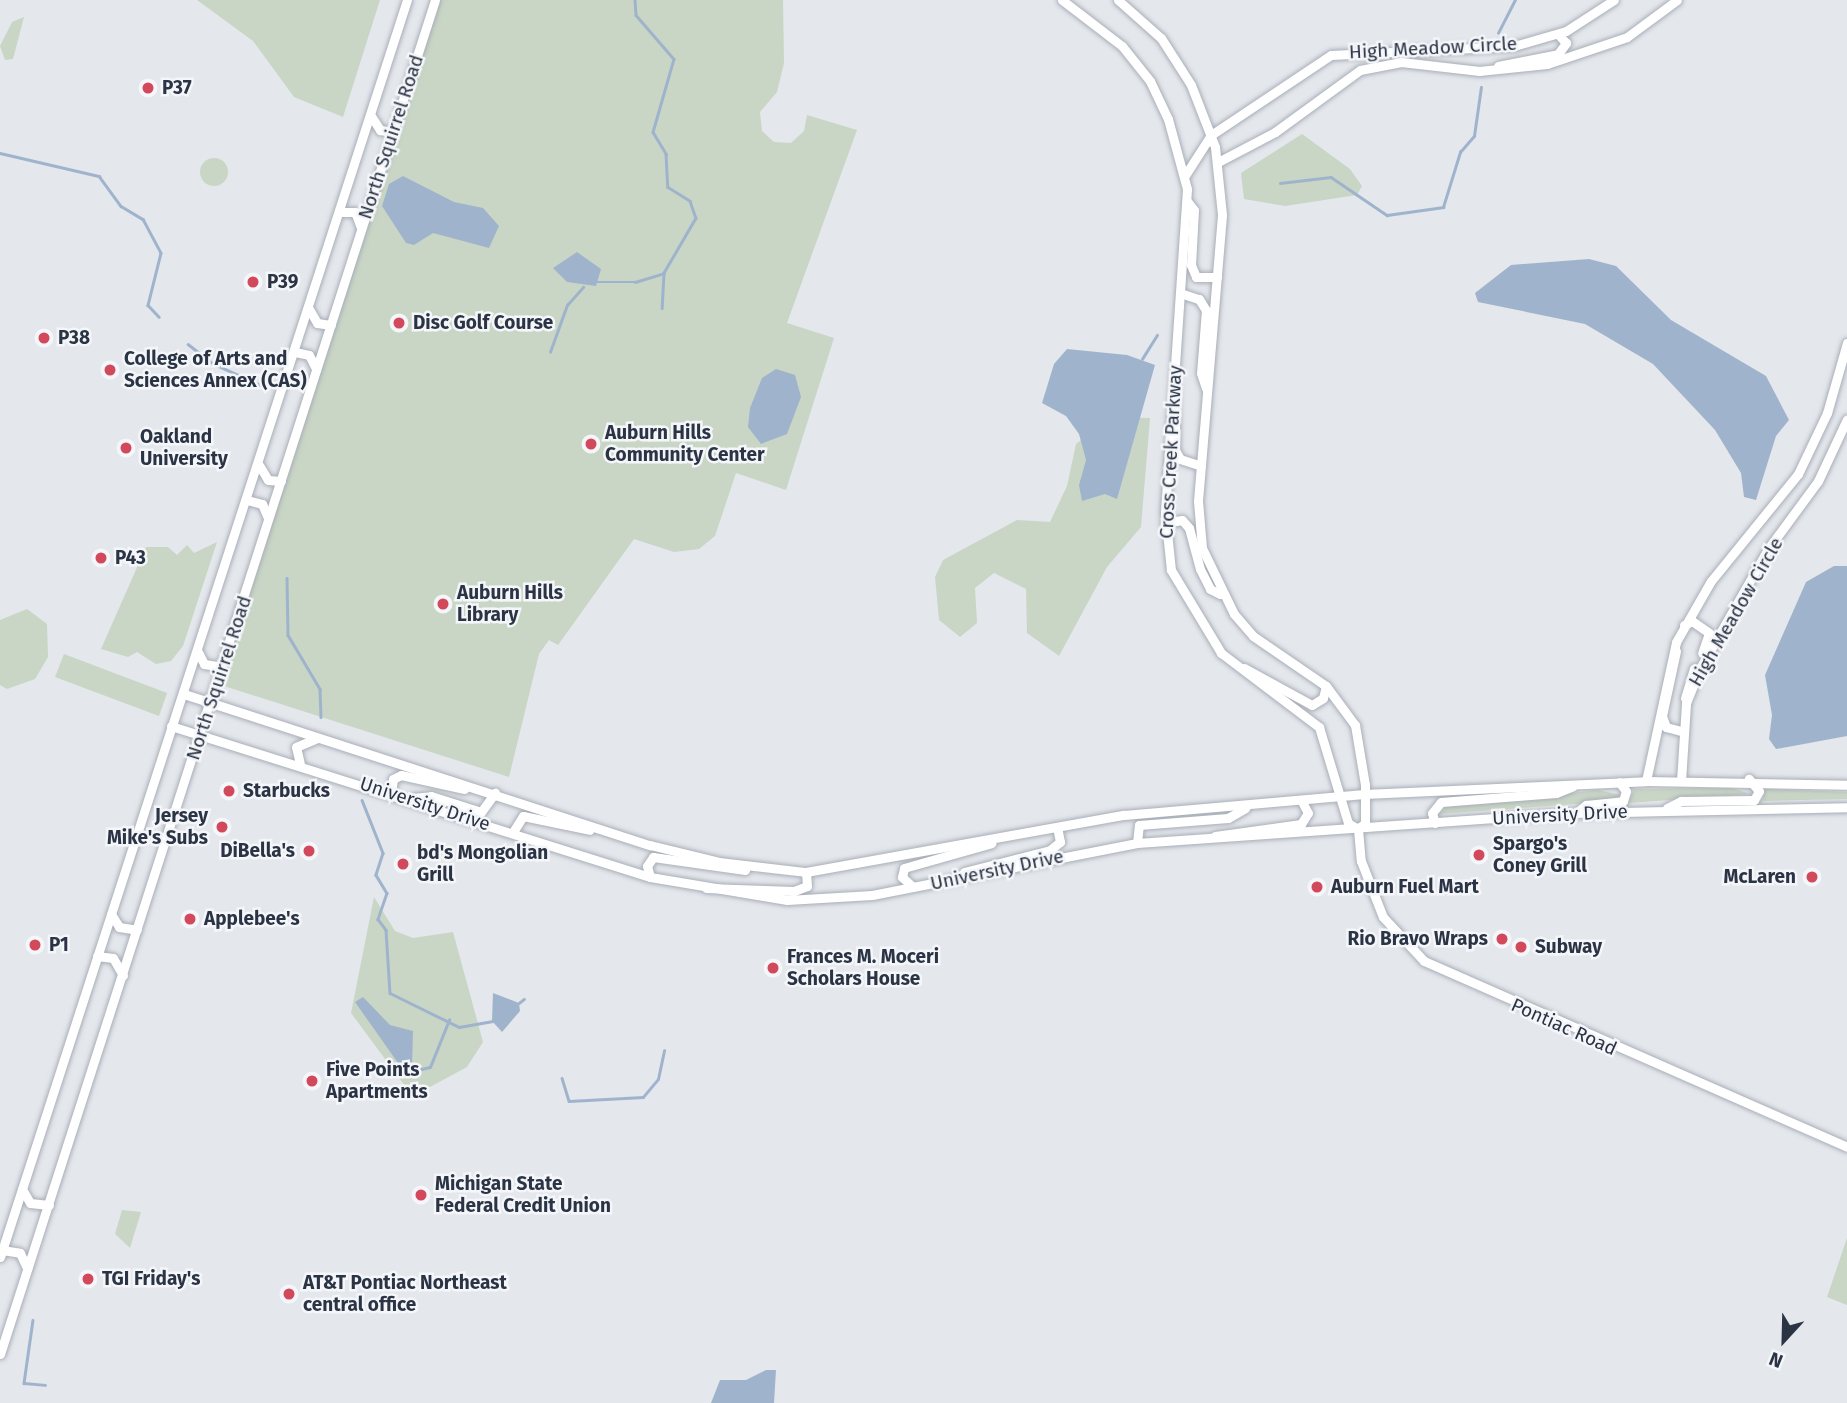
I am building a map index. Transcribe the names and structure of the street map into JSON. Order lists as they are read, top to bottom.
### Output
{
  "streets": {
    "main road": [
      "High Meadow Circle",
      "North Squirrel Road",
      "Cross Creek Parkway",
      "University Drive",
      "Pontiac Road"
    ]
  },
  "crossings": [
    ["High Meadow Circle", "Cross Creek Parkway"],
    ["High Meadow Circle", "University Drive"],
    ["North Squirrel Road", "University Drive"],
    ["Cross Creek Parkway", "University Drive"],
    ["Cross Creek Parkway", "Pontiac Road"],
    ["University Drive", "Pontiac Road"]
  ],
  "places": [
    "P37",
    "P39",
    "Disc Golf Course",
    "P38",
    "College of Arts and Sciences Annex (CAS)",
    "Auburn Hills Community Center",
    "Oakland University",
    "P43",
    "Auburn Hills Library",
    "Starbucks",
    "Jersey Mike's Subs",
    "DiBella's",
    "Spargo's Coney Grill",
    "bd's Mongolian Grill",
    "McLaren",
    "Auburn Fuel Mart",
    "Applebee's",
    "Rio Bravo Wraps",
    "P1",
    "Subway",
    "Frances M. Moceri Scholars House",
    "Five Points Apartments",
    "Michigan State Federal Credit Union",
    "TGI Friday's",
    "AT&T Pontiac Northeast central office"
  ],
  "north": "bottom"
}
